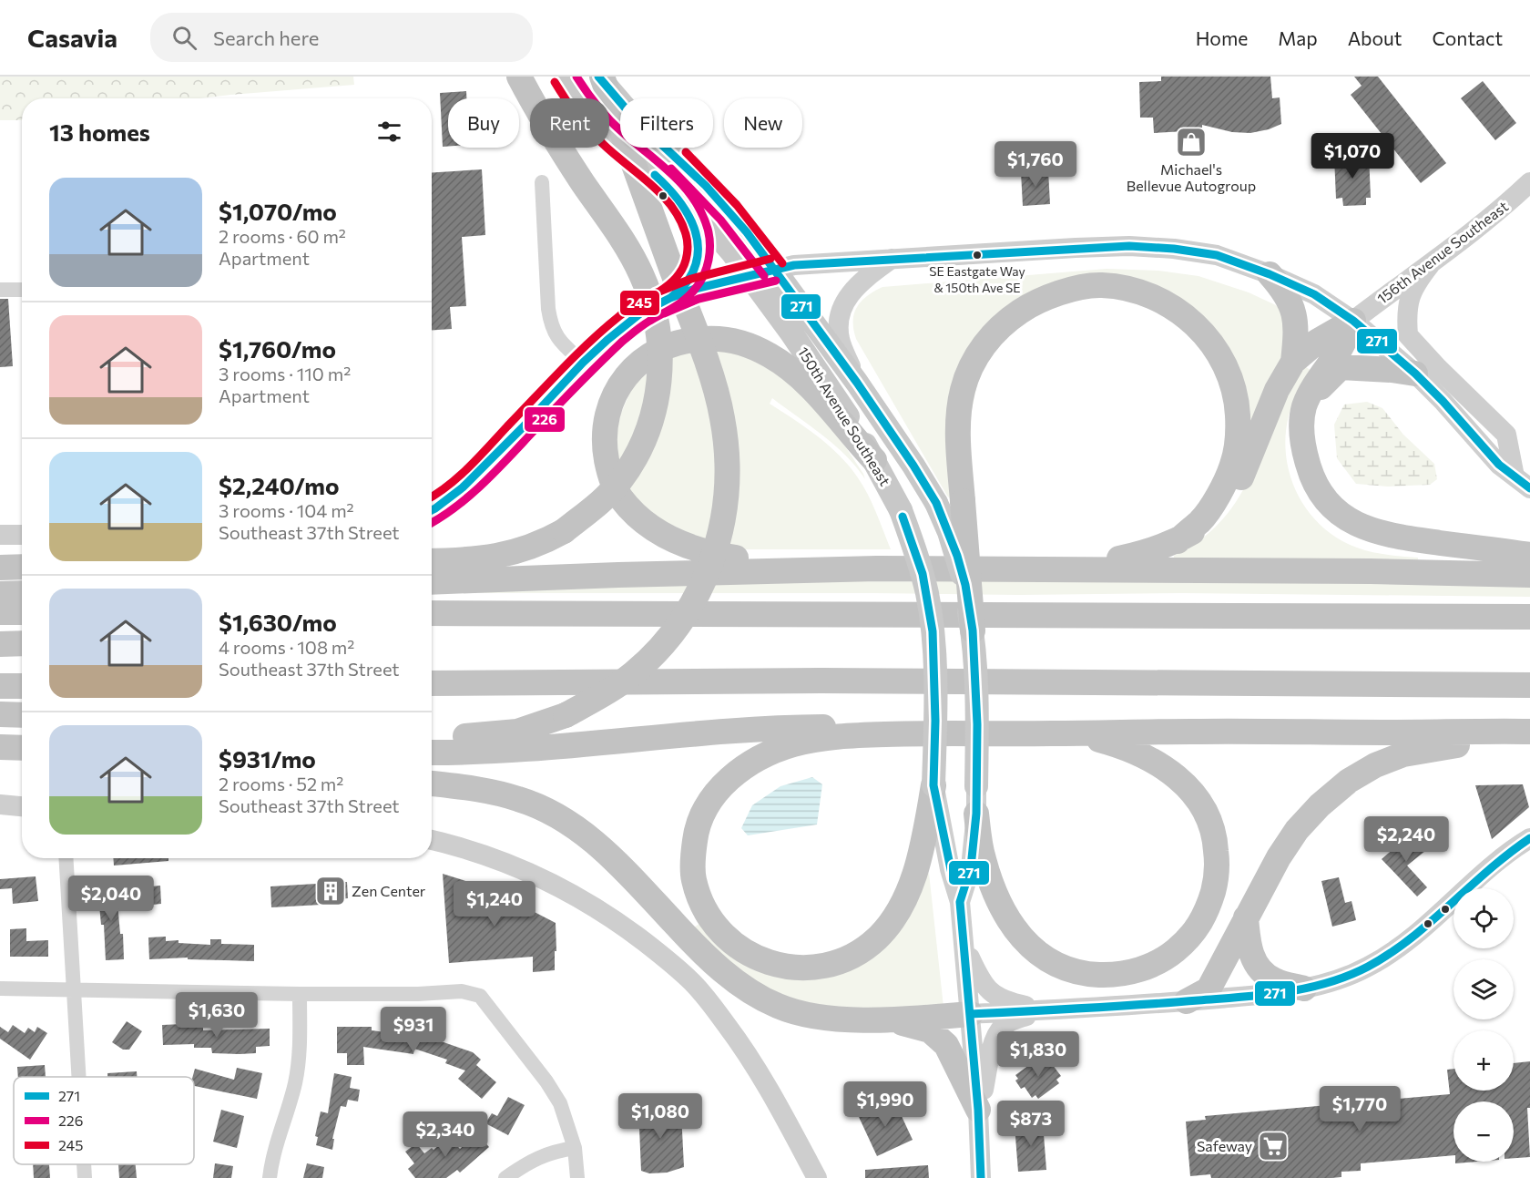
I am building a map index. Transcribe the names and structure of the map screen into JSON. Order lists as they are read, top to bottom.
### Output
{
  "streets": {
    "main road": ["156th Avenue Southeast", "150th Avenue Southeast"]
  },
  "places": {
    "shop": ["Michael's Bellevue Autogroup"],
    "other": ["SE Eastgate Way & 150th Ave SE"],
    "building": ["Zen Center"],
    "supermarket": ["Safeway"]
  },
  "lines": ["transit line 271", "transit line 226", "transit line 245"],
  "legend": ["271", "226", "245"],
  "page": {
    "header": "Casavia",
    "search": "Search here",
    "nav": [
      "Home",
      "Map",
      "About",
      "Contact"
    ],
    "chip": [
      "Buy",
      "Rent",
      "Filters",
      "New"
    ],
    "heading": "13 homes",
    "price": [
      "$1,070",
      "$1,760",
      "$2,240",
      "$2,040",
      "$1,240",
      "$1,630",
      "$931",
      "$1,830",
      "$1,990",
      "$1,770",
      "$1,080",
      "$873",
      "$2,340"
    ],
    "list": [
      {
        "name": "$1,070/mo",
        "note": "2 rooms · 60 m² · Apartment"
      },
      {
        "name": "$1,760/mo",
        "note": "3 rooms · 110 m² · Apartment"
      },
      {
        "name": "$2,240/mo",
        "note": "3 rooms · 104 m² · Southeast 37th Street"
      },
      {
        "name": "$1,630/mo",
        "note": "4 rooms · 108 m² · Southeast 37th Street"
      },
      {
        "name": "$931/mo",
        "note": "2 rooms · 52 m² · Southeast 37th Street"
      }
    ],
    "map_buttons": ["+", "−"]
  }
}
